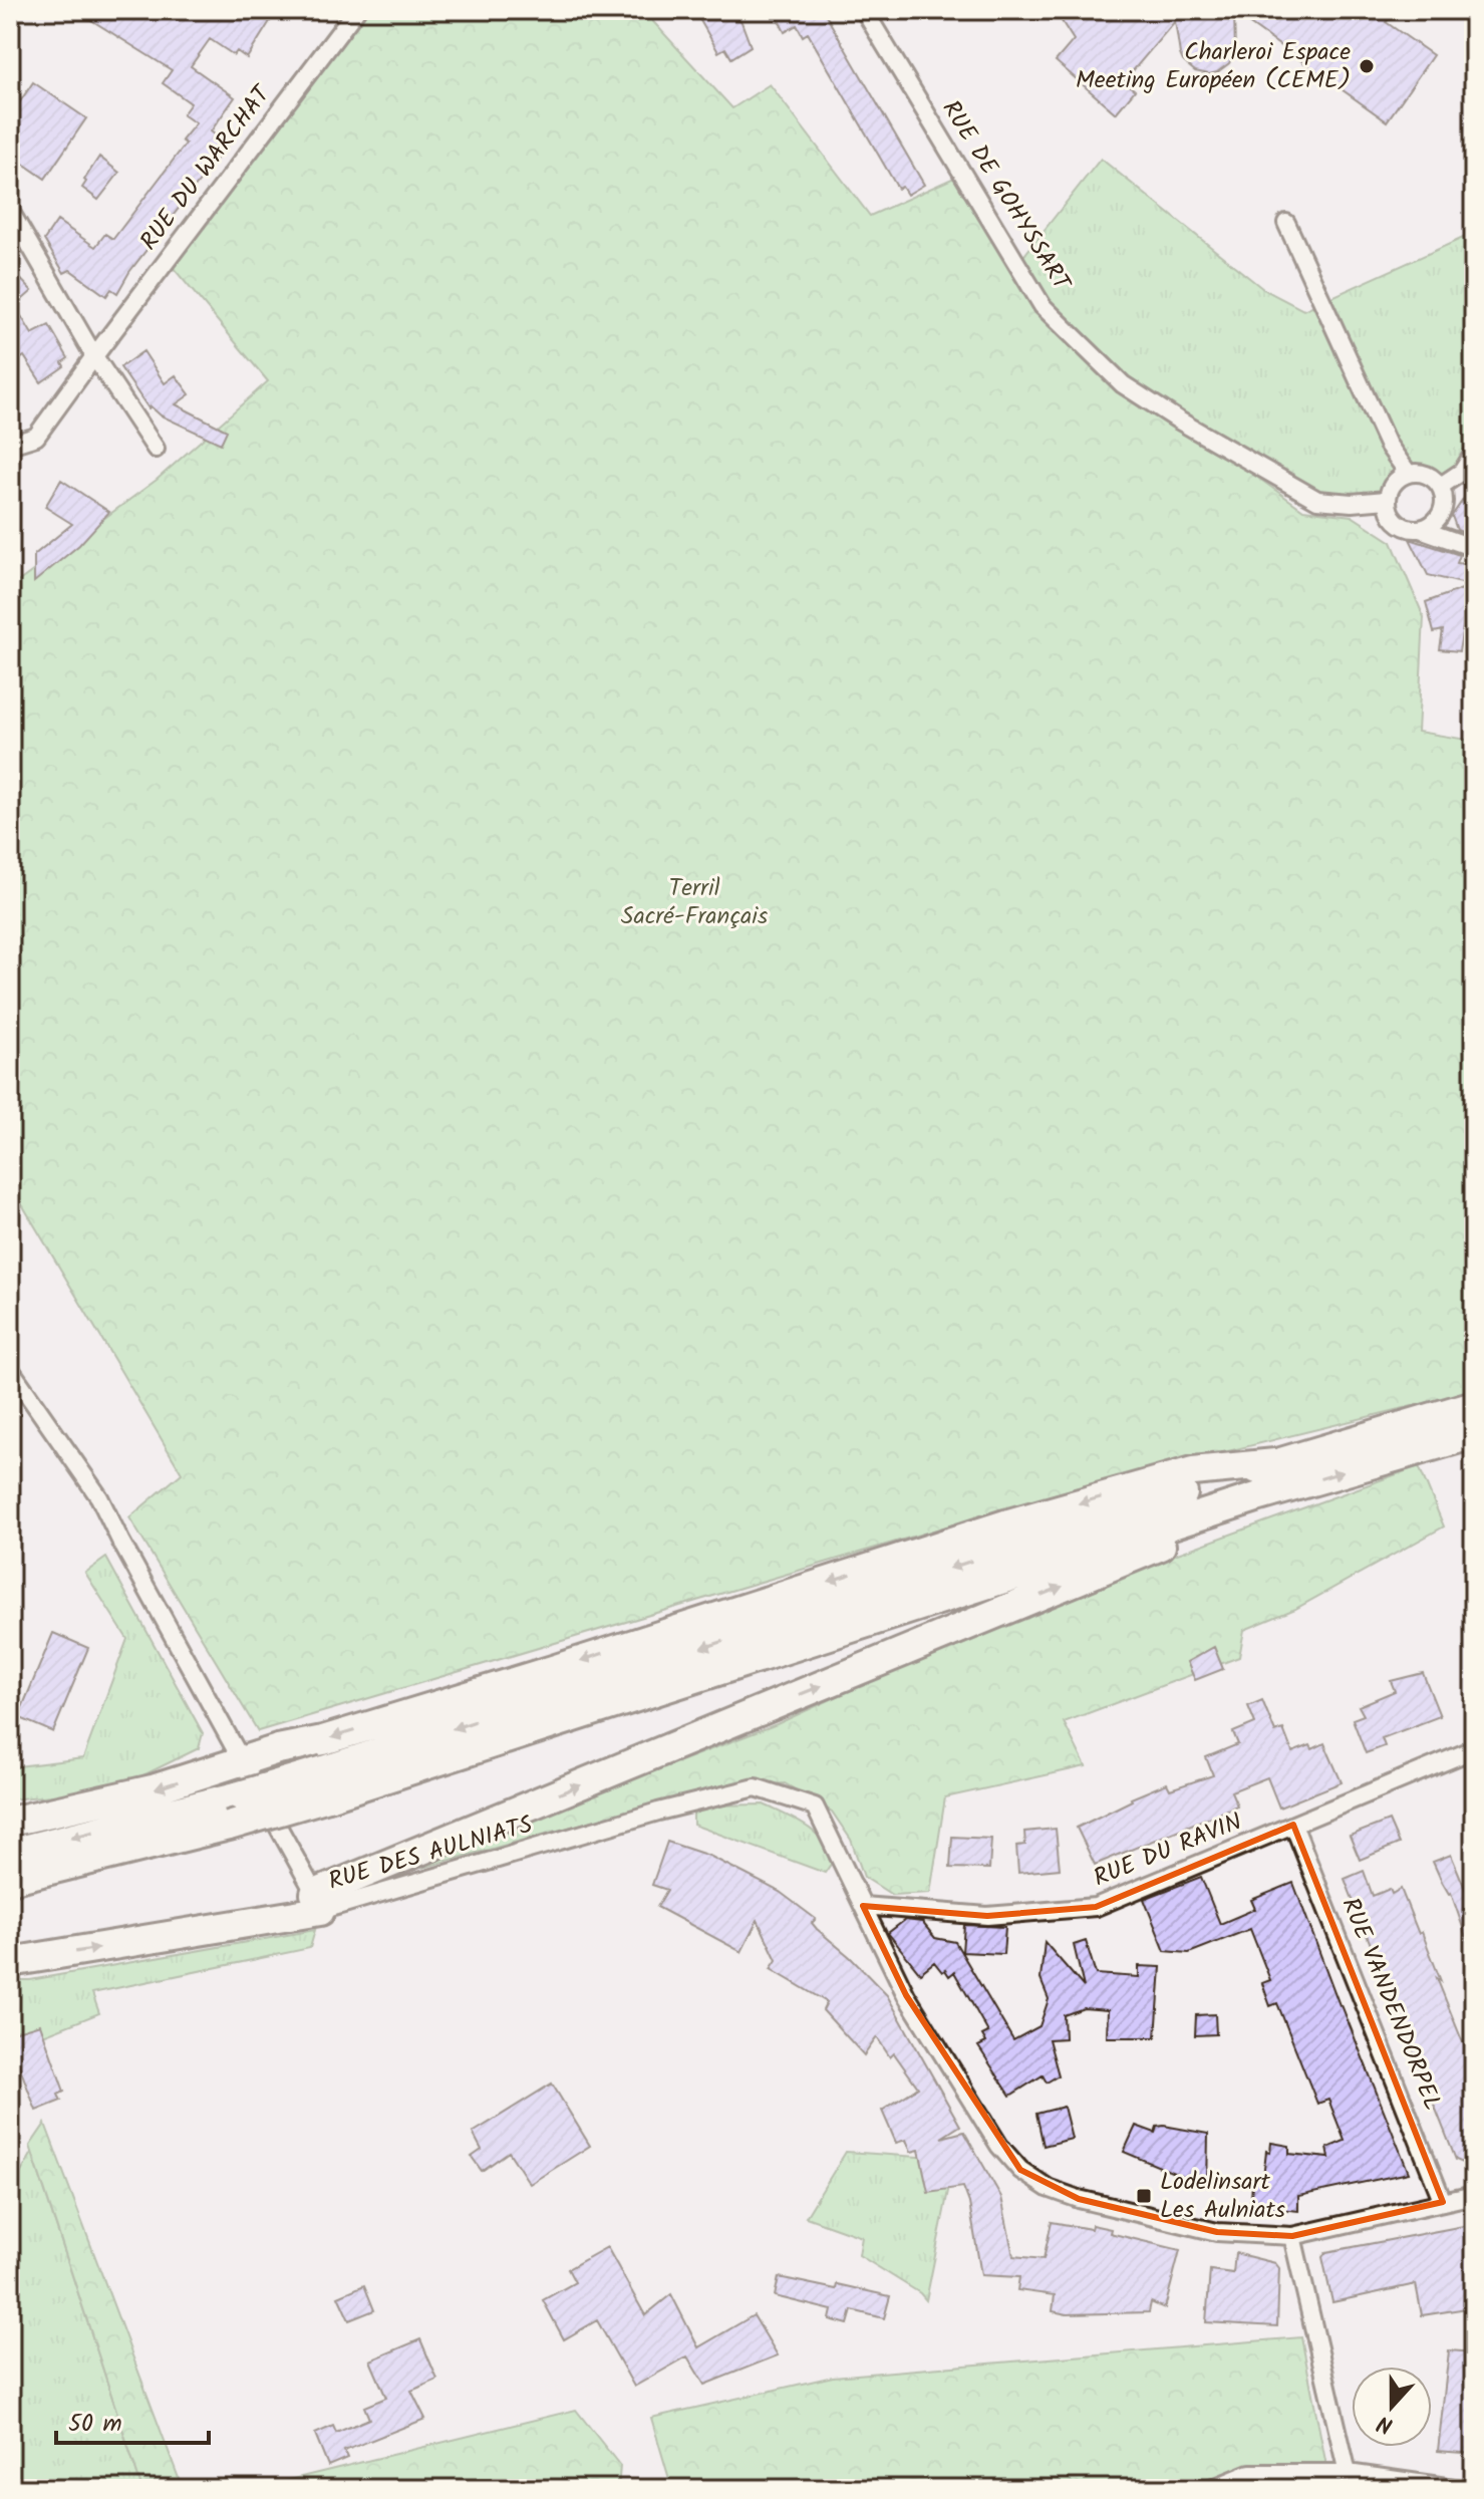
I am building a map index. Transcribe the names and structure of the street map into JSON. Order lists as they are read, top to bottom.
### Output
{
  "streets": {
    "street": [
      "RUE DU WARCHAT",
      "RUE DE GOHYSSART",
      "RUE DU RAVIN",
      "RUE DES AULNIATS",
      "RUE VANDENDORPEL"
    ]
  },
  "crossings": [
    ["RUE DU RAVIN", "RUE DES AULNIATS"],
    ["RUE DU RAVIN", "RUE VANDENDORPEL"],
    ["RUE DES AULNIATS", "RUE VANDENDORPEL"]
  ],
  "parks": ["Terril Sacré-Français"],
  "places": {
    "other": ["Charleroi Espace Meeting Européen (CEME)"],
    "transit": ["Lodelinsart Les Aulniats"]
  },
  "scale_bar": "50 m",
  "north": "bottom"
}
